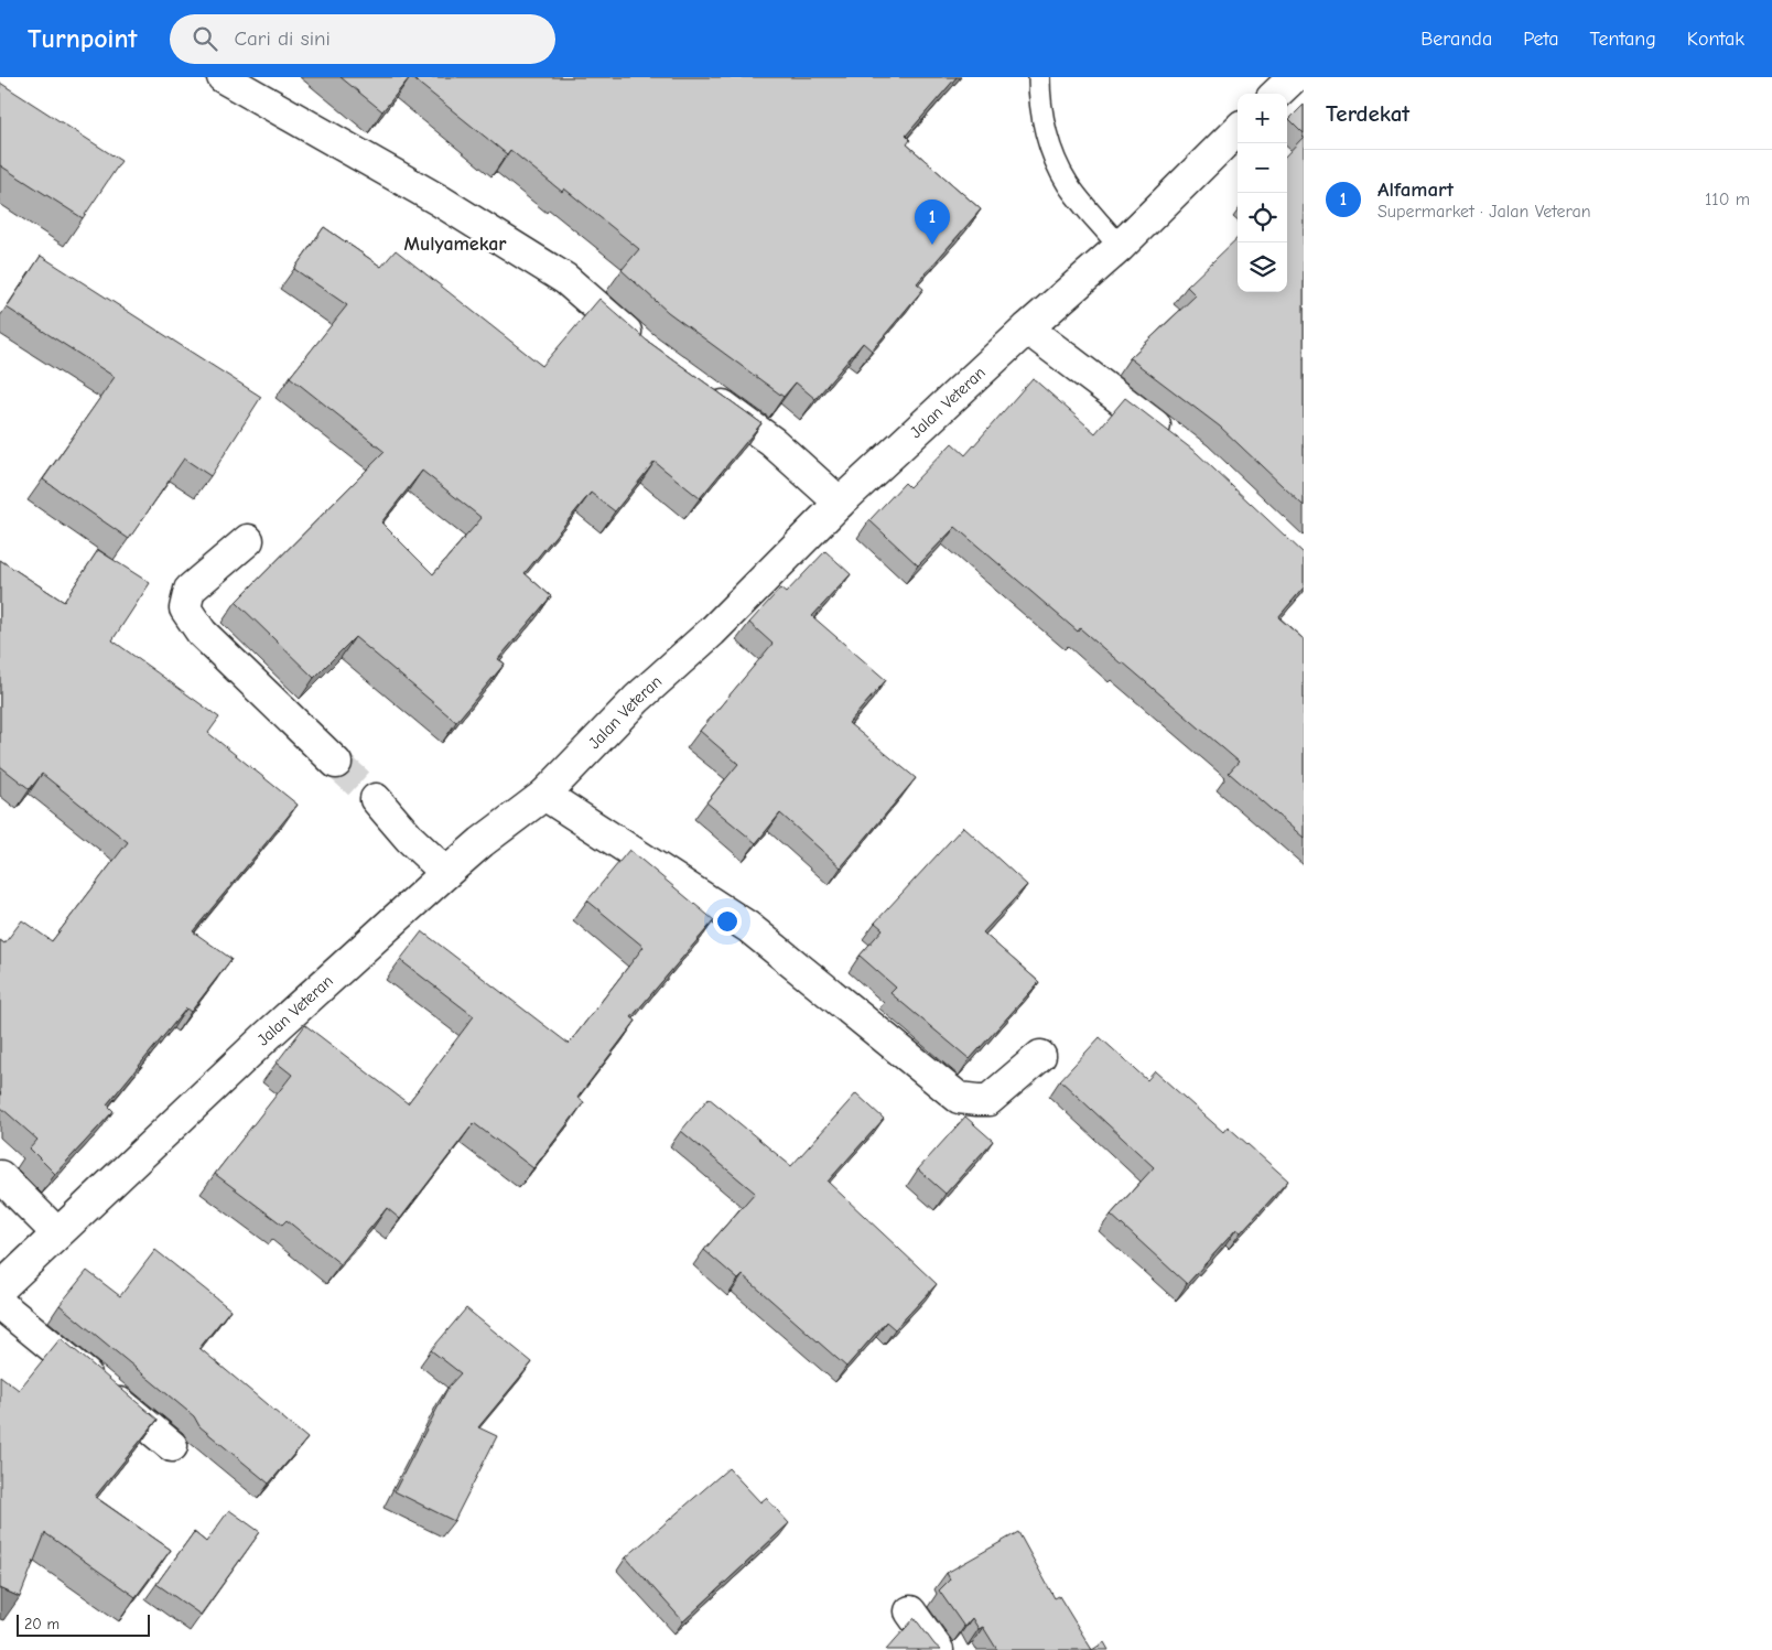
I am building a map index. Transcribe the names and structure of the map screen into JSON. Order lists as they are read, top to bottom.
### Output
{
  "streets": {
    "main road": ["Jalan Veteran"]
  },
  "districts": ["Mulyamekar"],
  "scale_bar": "20 m",
  "page": {
    "header": "Turnpoint",
    "search": "Cari di sini",
    "nav": [
      "Beranda",
      "Peta",
      "Tentang",
      "Kontak"
    ],
    "heading": "Terdekat",
    "map_buttons": ["+", "−"],
    "list": [
      {
        "mark": "1",
        "name": "Alfamart",
        "note": "Supermarket · Jalan Veteran",
        "value": "110 m"
      }
    ],
    "pins": "1",
    "scale": "20 m"
  }
}
